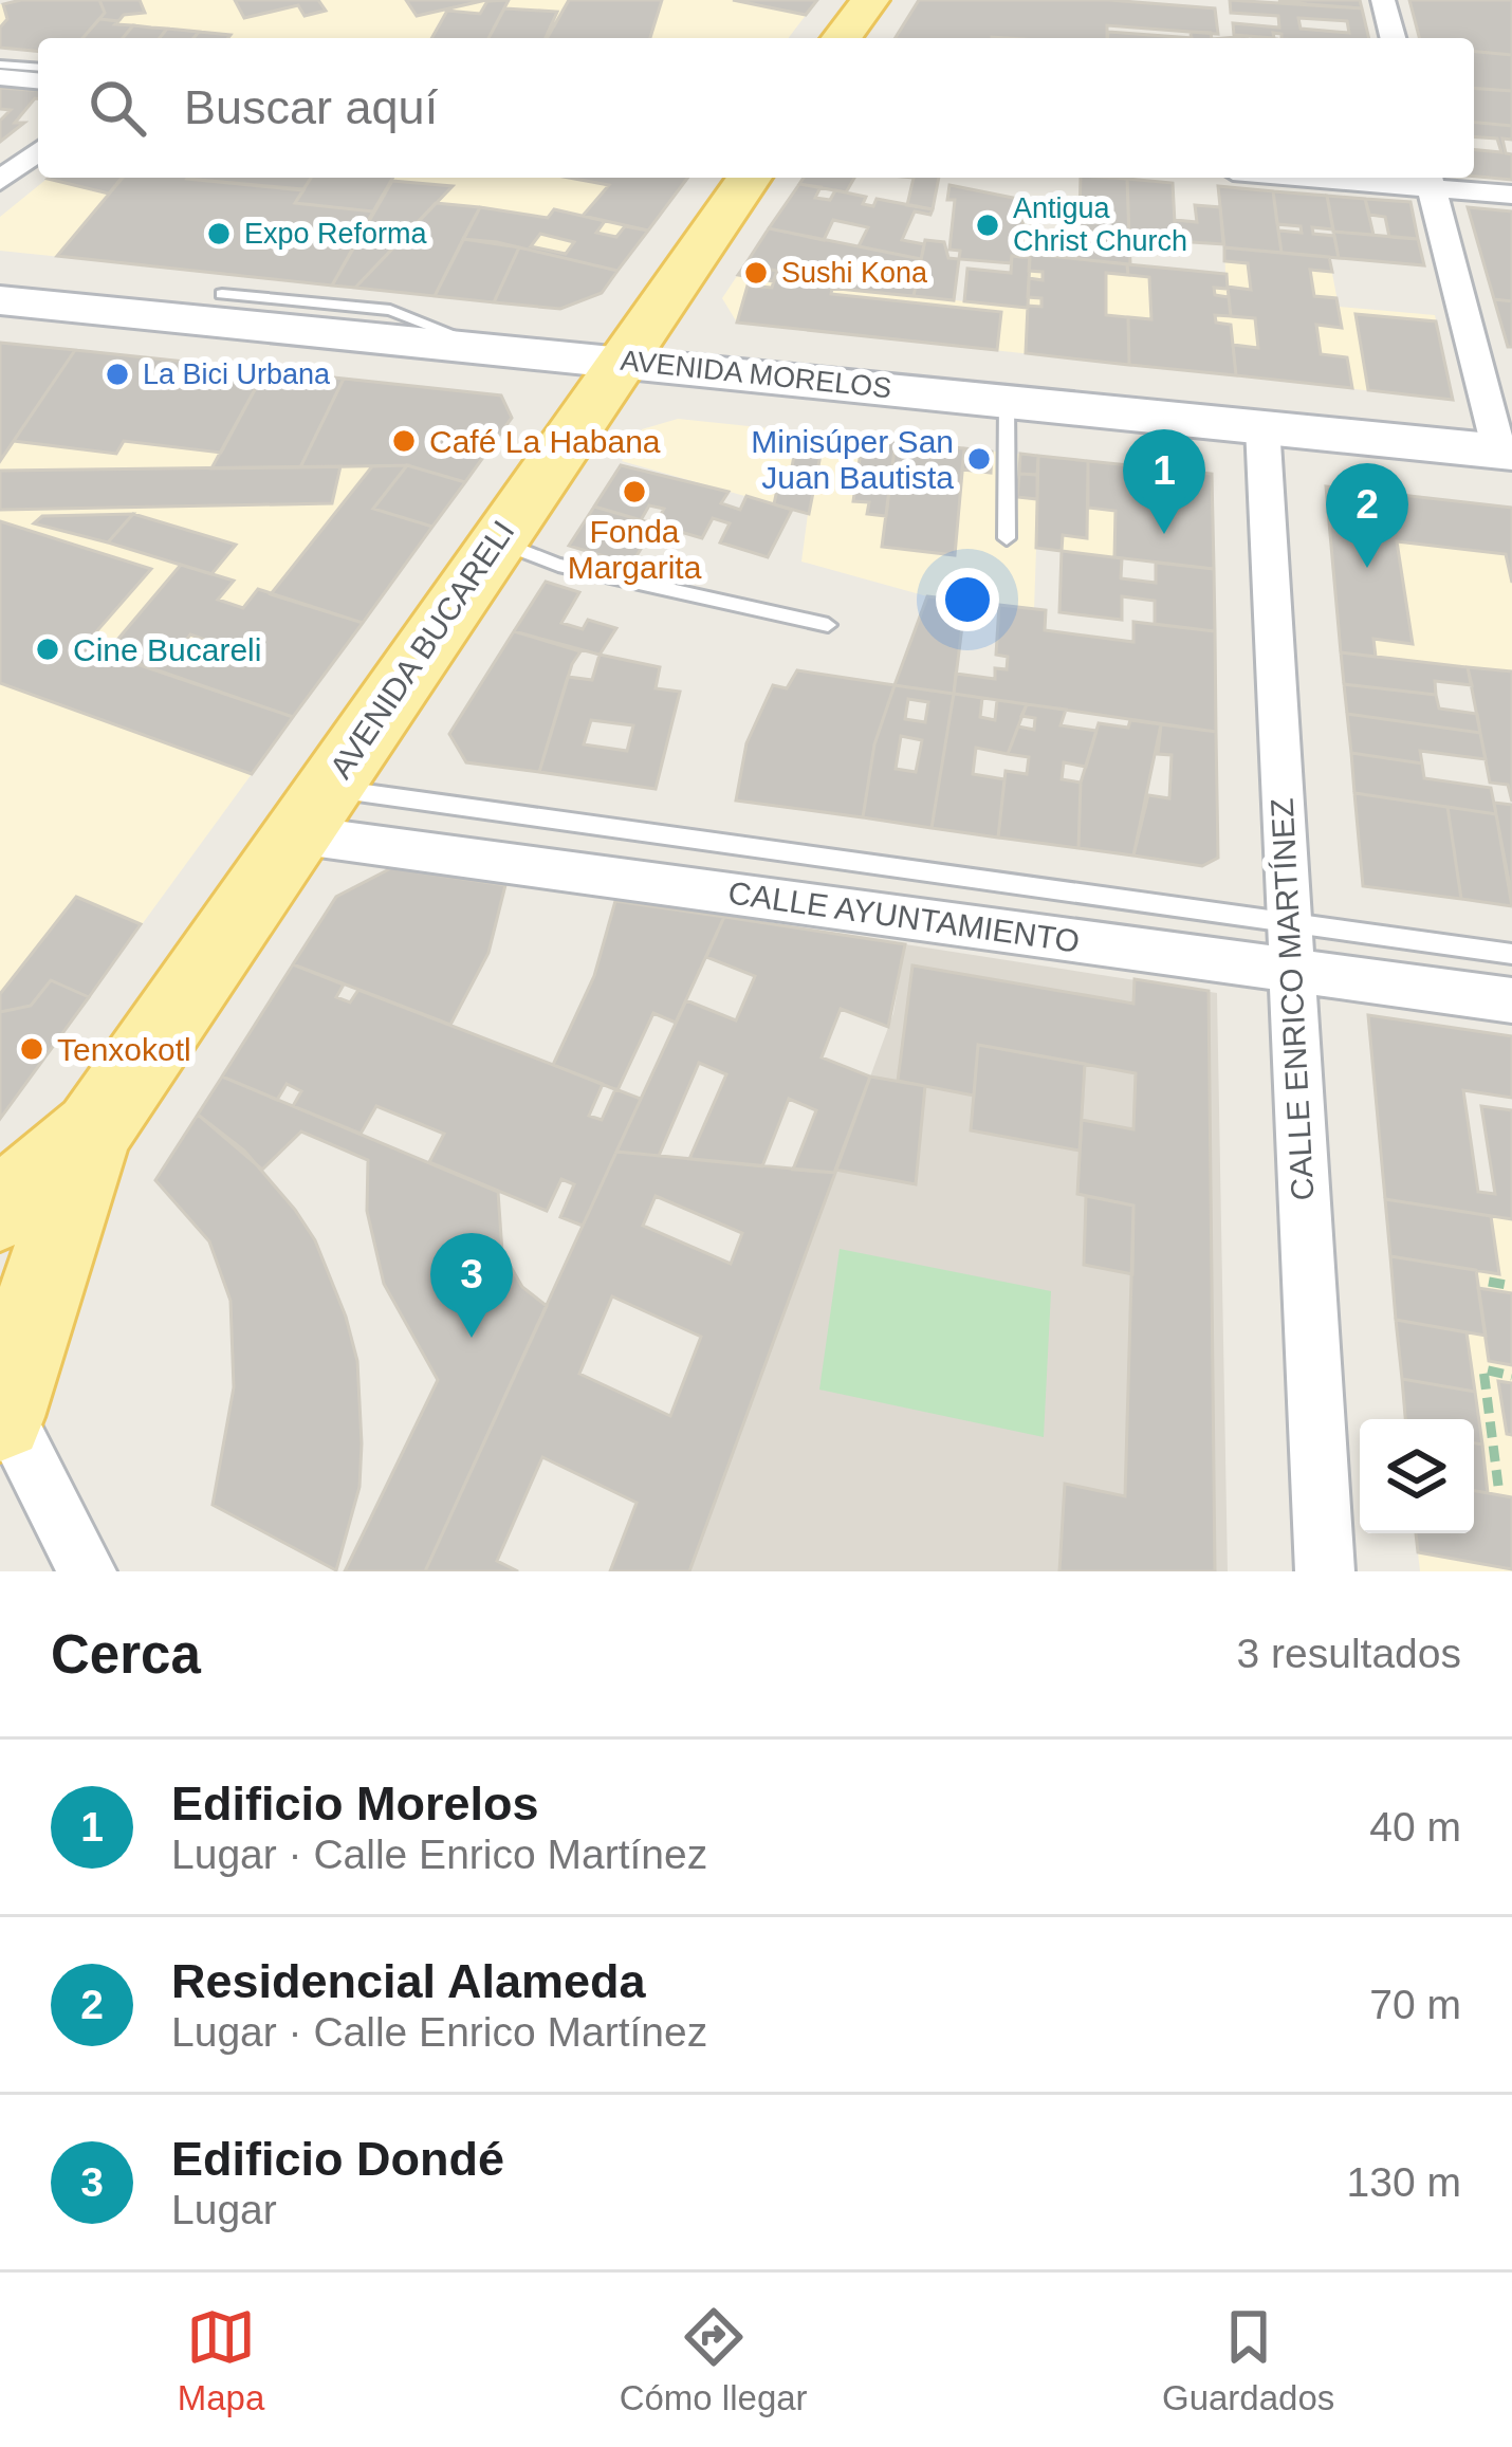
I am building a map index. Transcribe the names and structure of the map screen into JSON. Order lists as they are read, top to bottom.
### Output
{
  "streets": {
    "main road": ["AVENIDA MORELOS", "AVENIDA BUCARELI"],
    "street": ["CALLE AYUNTAMIENTO", "CALLE ENRICO MARTÍNEZ"]
  },
  "crossings": [
    ["AVENIDA MORELOS", "AVENIDA BUCARELI"],
    ["AVENIDA MORELOS", "CALLE ENRICO MARTÍNEZ"],
    ["AVENIDA BUCARELI", "CALLE AYUNTAMIENTO"],
    ["CALLE AYUNTAMIENTO", "CALLE ENRICO MARTÍNEZ"]
  ],
  "places": [
    "Antigua Christ Church",
    "Expo Reforma",
    "Sushi Kona",
    "La Bici Urbana",
    "Café La Habana",
    "Minisúper San Juan Bautista",
    "Fonda Margarita",
    "Cine Bucareli",
    "Tenxokotl"
  ],
  "page": {
    "search": "Buscar aquí",
    "pins": ["1", "2", "3"],
    "heading": ["Cerca", "3 resultados"],
    "list": [
      {
        "mark": "1",
        "name": "Edificio Morelos",
        "note": "Lugar · Calle Enrico Martínez",
        "value": "40 m"
      },
      {
        "mark": "2",
        "name": "Residencial Alameda",
        "note": "Lugar · Calle Enrico Martínez",
        "value": "70 m"
      },
      {
        "mark": "3",
        "name": "Edificio Dondé",
        "note": "Lugar",
        "value": "130 m"
      }
    ],
    "nav": ["Mapa", "Cómo llegar", "Guardados"]
  }
}
